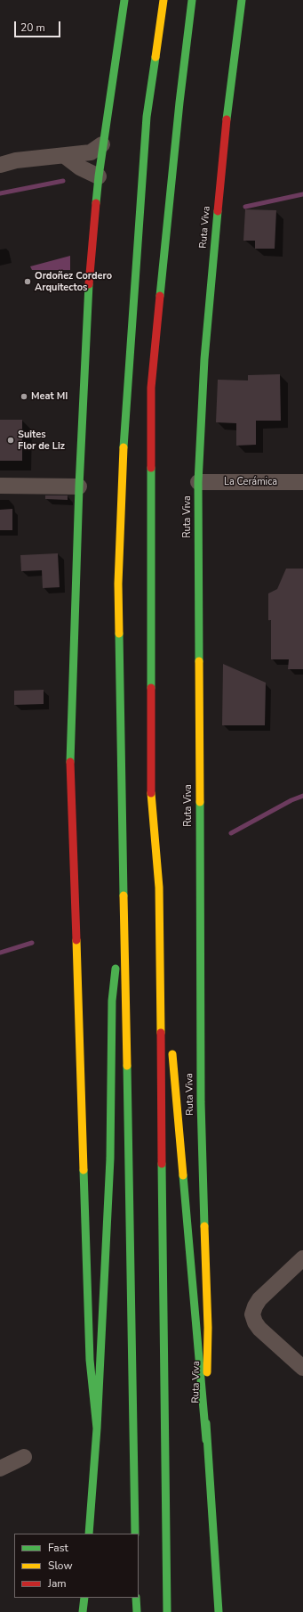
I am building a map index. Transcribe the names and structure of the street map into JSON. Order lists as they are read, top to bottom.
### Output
{
  "streets": {
    "main road": ["Ruta Viva"],
    "street": ["La Cerámica"]
  },
  "crossings": [
    ["Ruta Viva", "La Cerámica"]
  ],
  "places": ["Ordoñez Cordero Arquitectos", "Meat MI", "Suites Flor de Liz"],
  "legend": ["Fast", "Slow", "Jam"],
  "scale_bar": "20 m"
}
